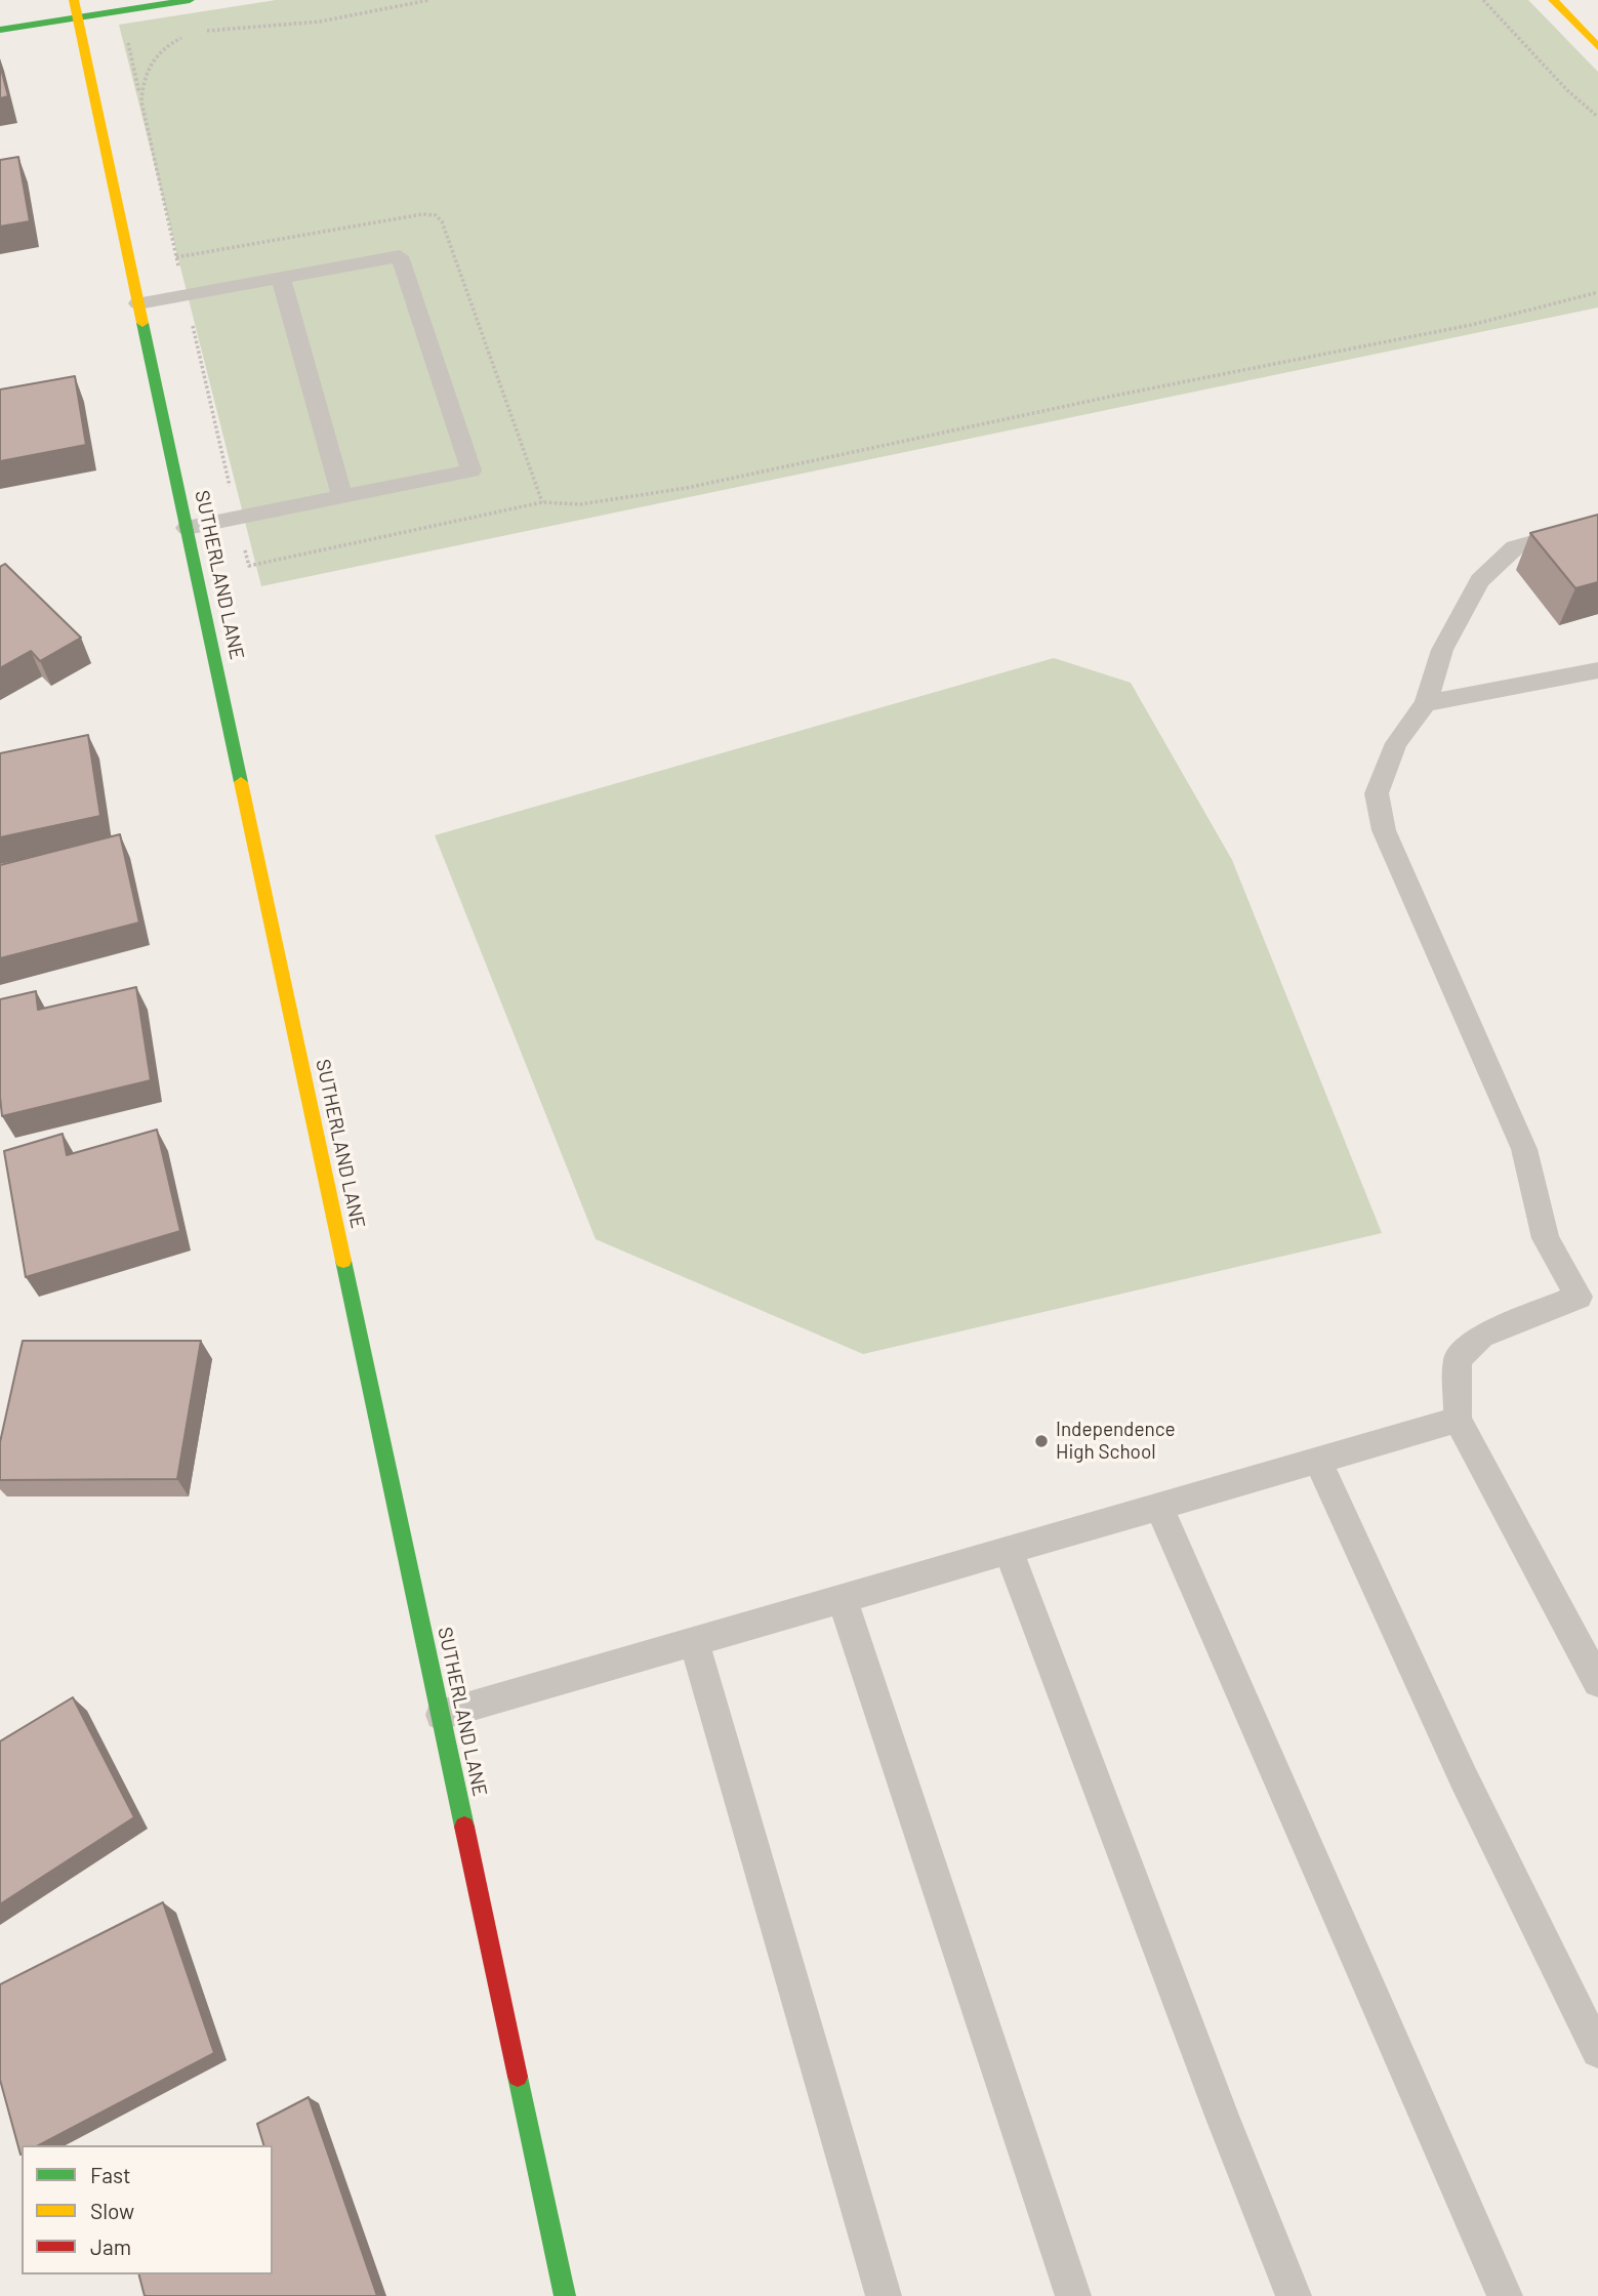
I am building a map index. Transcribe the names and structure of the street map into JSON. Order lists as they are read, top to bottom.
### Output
{
  "streets": {
    "street": ["SUTHERLAND LANE"]
  },
  "places": ["Independence High School"],
  "legend": ["Fast", "Slow", "Jam"]
}
